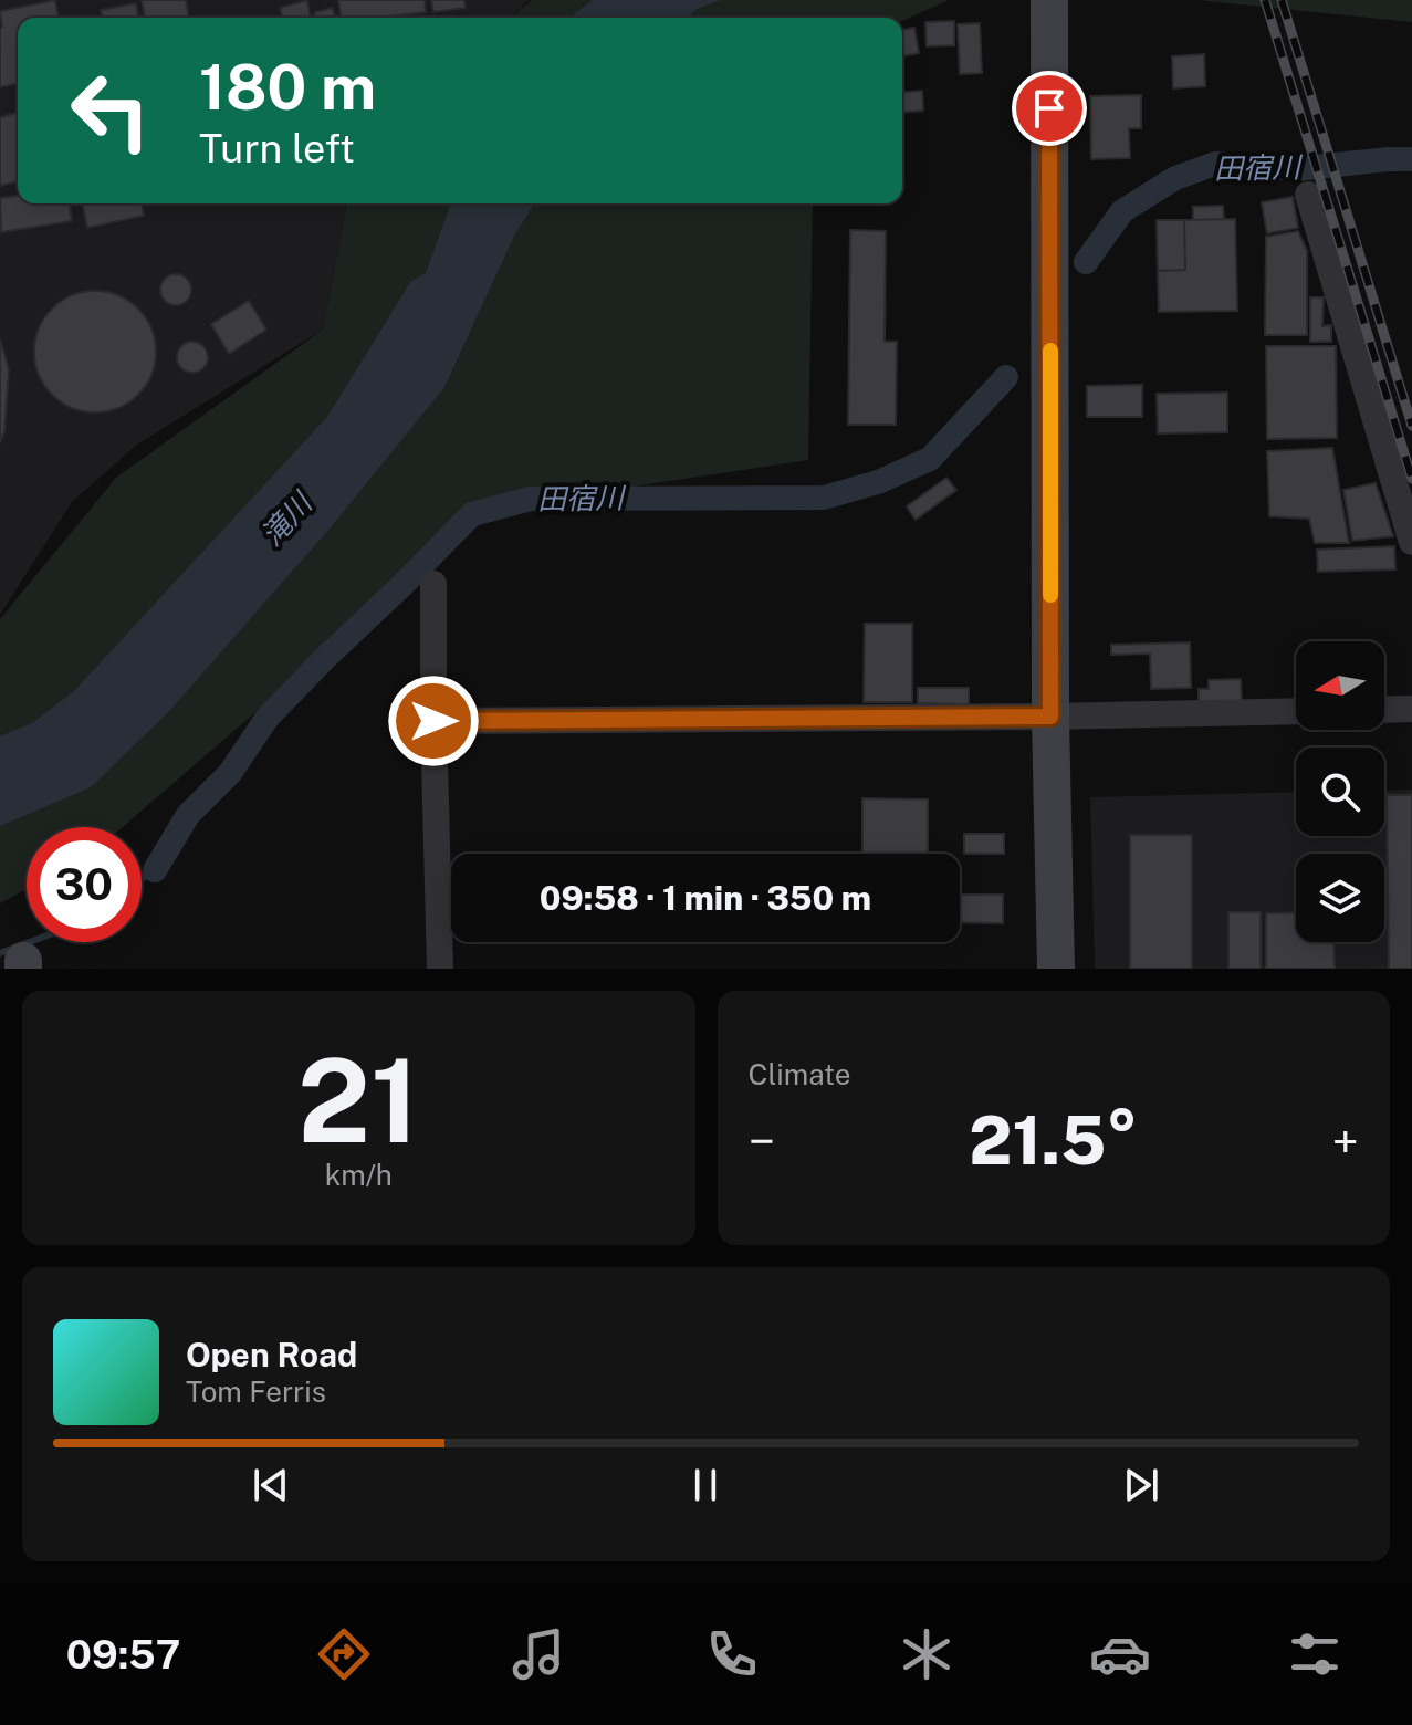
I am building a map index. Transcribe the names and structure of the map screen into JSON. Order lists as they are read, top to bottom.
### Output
{
  "water": ["田宿川", "滝川"],
  "north": "left",
  "page": {
    "turn": ["180 m", "Turn left"],
    "limit": "30",
    "trip": "09:58 · 1 min · 350 m",
    "tile": [
      ["21", "km/h"],
      "Climate"
    ],
    "heat": ["−", "21.5°", "+"],
    "song": ["Open Road", "Tom Ferris"],
    "tabs": "09:57"
  }
}
